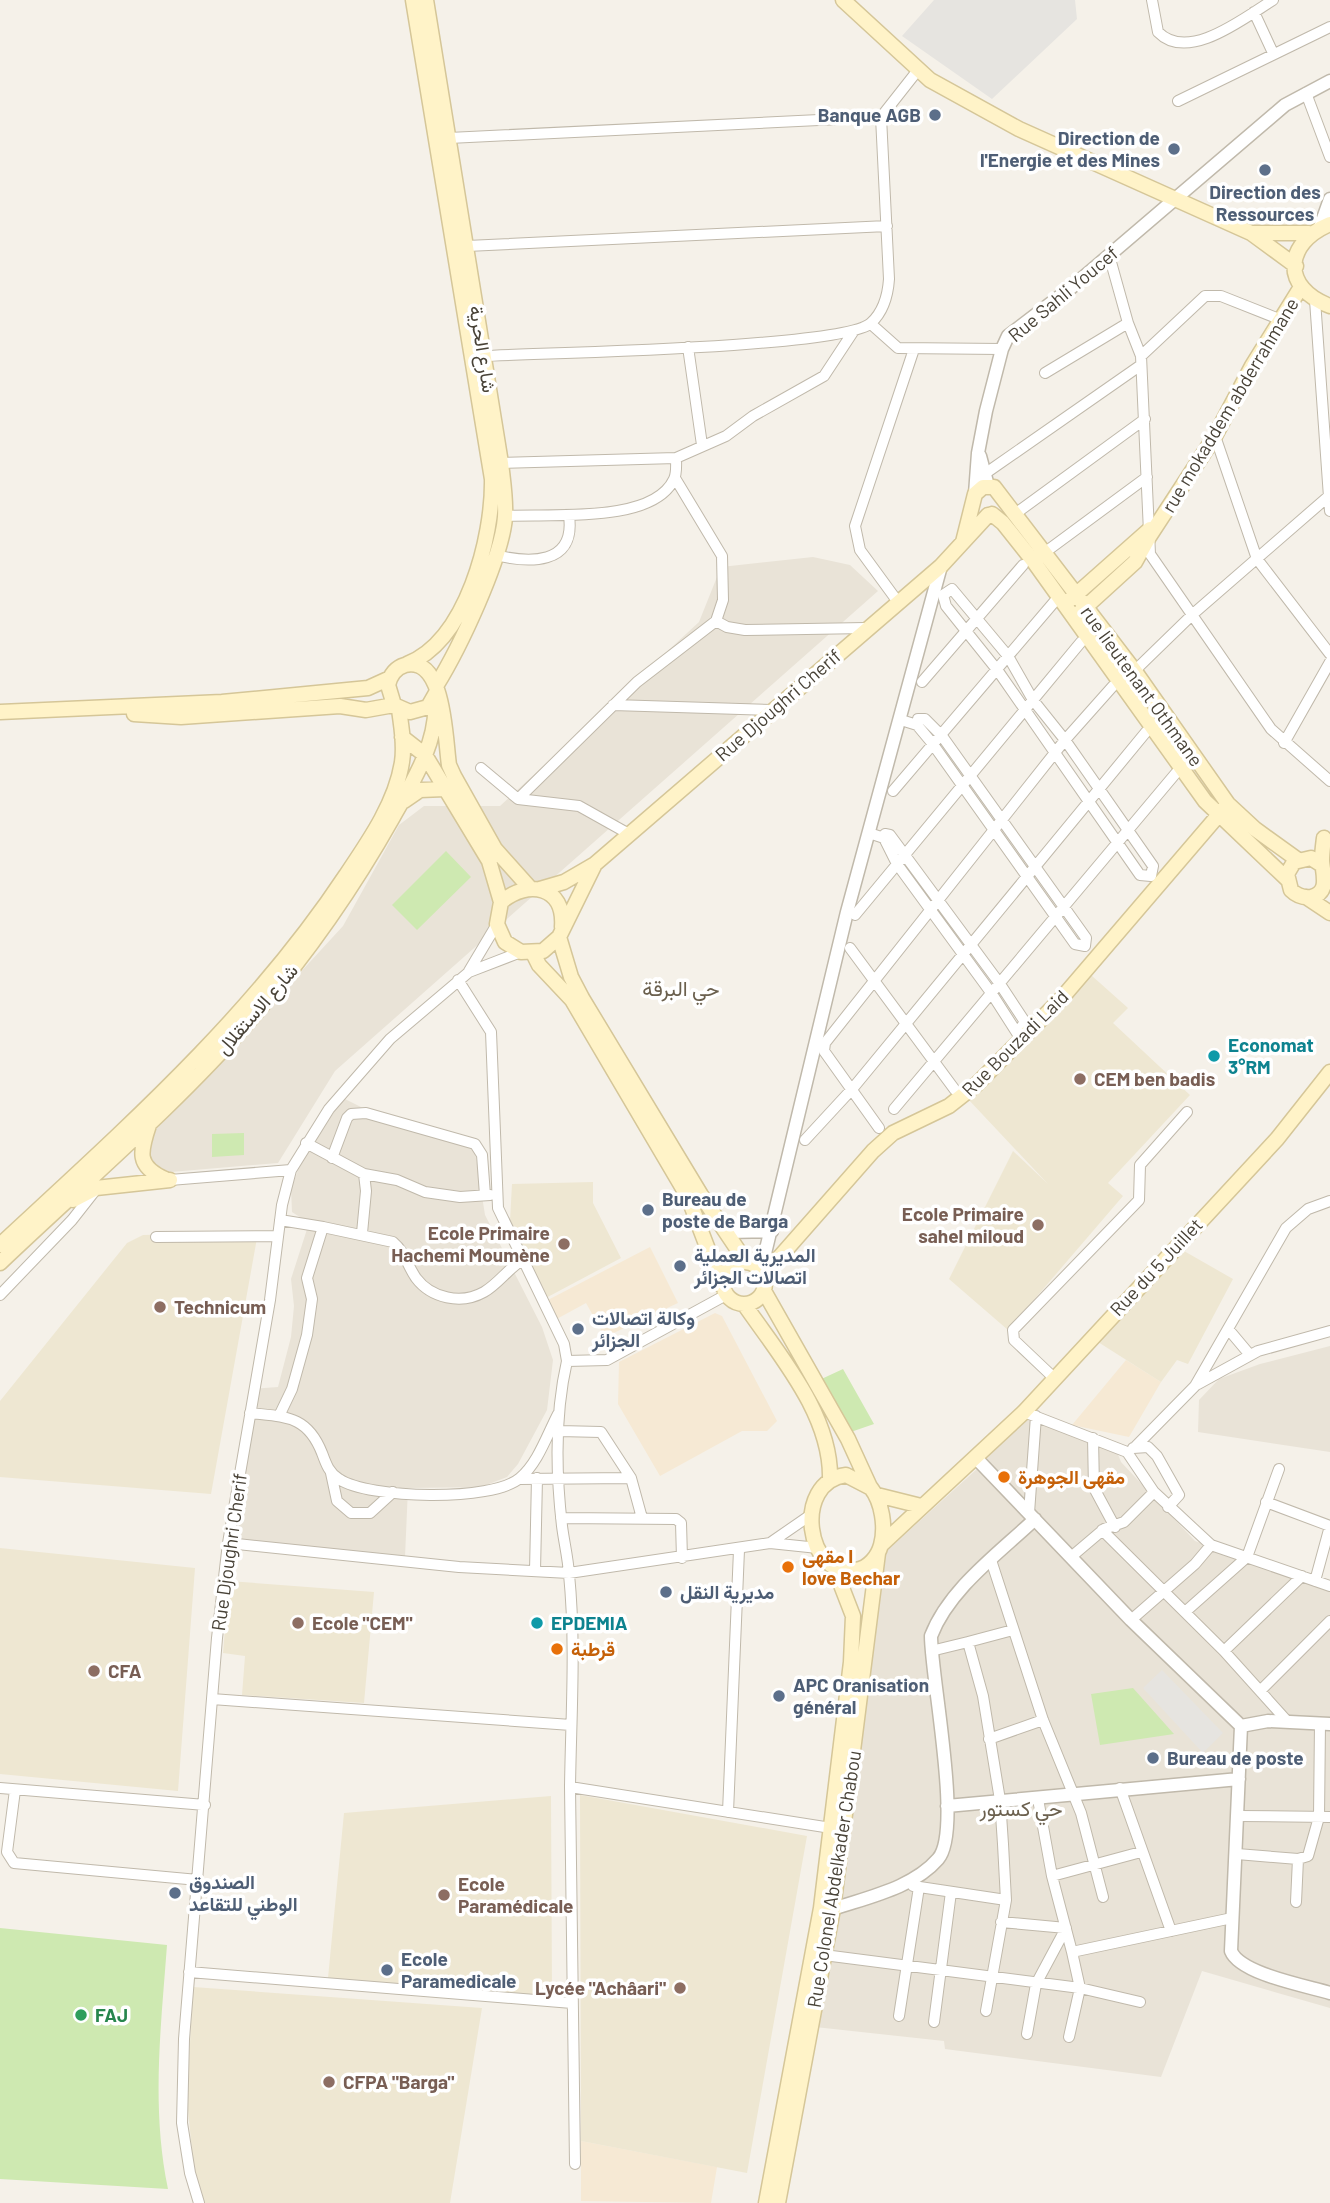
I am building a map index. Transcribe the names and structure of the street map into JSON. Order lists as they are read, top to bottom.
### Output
{
  "streets": {
    "main road": [
      "شارع الحرية",
      "rue mokaddem abderrahmane",
      "rue lieutenant Othmane",
      "Rue Djoughri Cherif",
      "شارع الاستقلال",
      "Rue Bouzadi Laid",
      "Rue du 5 Juillet",
      "Rue Colonel Abdelkader Chabou"
    ],
    "street": ["Rue Sahli Youcef"]
  },
  "crossings": [
    ["Rue Sahli Youcef", "rue lieutenant Othmane"],
    ["Rue Sahli Youcef", "Rue Djoughri Cherif"],
    ["شارع الحرية", "شارع الاستقلال"],
    ["rue mokaddem abderrahmane", "rue lieutenant Othmane"],
    ["rue lieutenant Othmane", "Rue Djoughri Cherif"],
    ["rue lieutenant Othmane", "Rue Bouzadi Laid"],
    ["Rue du 5 Juillet", "Rue Colonel Abdelkader Chabou"]
  ],
  "districts": ["حي البرقة", "حي كستور"],
  "places": [
    "Banque AGB",
    "Direction de l'Energie et des Mines",
    "Direction des Ressources",
    "Economat 3°RM",
    "CEM ben badis",
    "Bureau de poste de Barga",
    "Ecole Primaire sahel miloud",
    "Ecole Primaire Hachemi Moumène",
    "المديرية العملية اتصالات الجزائر",
    "Technicum",
    "وكالة اتصالات الجزائر",
    "مقهى الجوهرة",
    "مقهى I love Bechar",
    "مديرية النقل",
    "Ecole \"CEM\"",
    "EPDEMIA",
    "قرطبة",
    "CFA",
    "APC Oranisation général",
    "Bureau de poste",
    "الصندوق الوطني للتقاعد",
    "Ecole Paramédicale",
    "Ecole Paramedicale",
    "Lycée \"Achâari\"",
    "FAJ",
    "CFPA \"Barga\""
  ]
}
